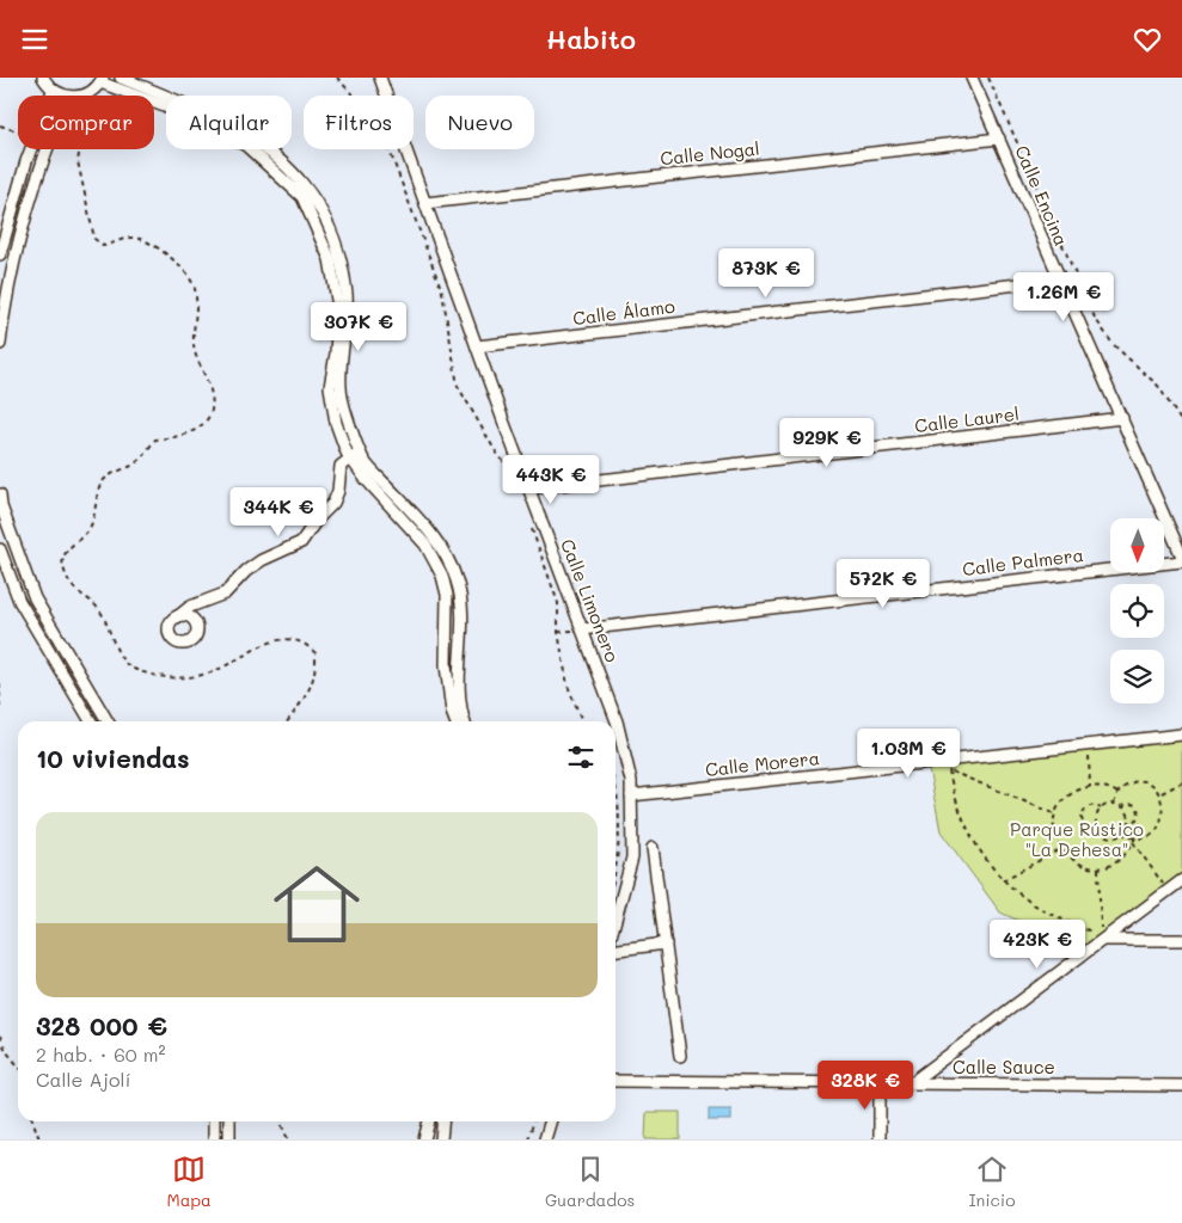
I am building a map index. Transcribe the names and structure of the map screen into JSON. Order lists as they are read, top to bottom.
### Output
{
  "streets": {
    "street": [
      "Calle Nogal",
      "Calle Encina",
      "Calle Álamo",
      "Calle Laurel",
      "Calle Palmera",
      "Calle Limonero",
      "Calle Morera",
      "Calle Sauce"
    ]
  },
  "crossings": [
    ["Calle Nogal", "Calle Encina"],
    ["Calle Nogal", "Calle Limonero"],
    ["Calle Encina", "Calle Álamo"],
    ["Calle Encina", "Calle Laurel"],
    ["Calle Encina", "Calle Palmera"],
    ["Calle Álamo", "Calle Limonero"],
    ["Calle Laurel", "Calle Limonero"],
    ["Calle Palmera", "Calle Limonero"],
    ["Calle Limonero", "Calle Morera"]
  ],
  "parks": ["Parque Rústico \"La Dehesa\""],
  "north": "bottom",
  "page": {
    "header": "Habito",
    "chip": [
      "Comprar",
      "Alquilar",
      "Filtros",
      "Nuevo"
    ],
    "price": [
      "873K €",
      "1.26M €",
      "307K €",
      "929K €",
      "443K €",
      "344K €",
      "572K €",
      "1.03M €",
      "423K €",
      "328K €"
    ],
    "heading": "10 viviendas",
    "list": [
      {
        "name": "328 000 €",
        "note": "2 hab. · 60 m² · Calle Ajolí"
      }
    ],
    "tabs": ["Mapa", "Guardados", "Inicio"]
  }
}
